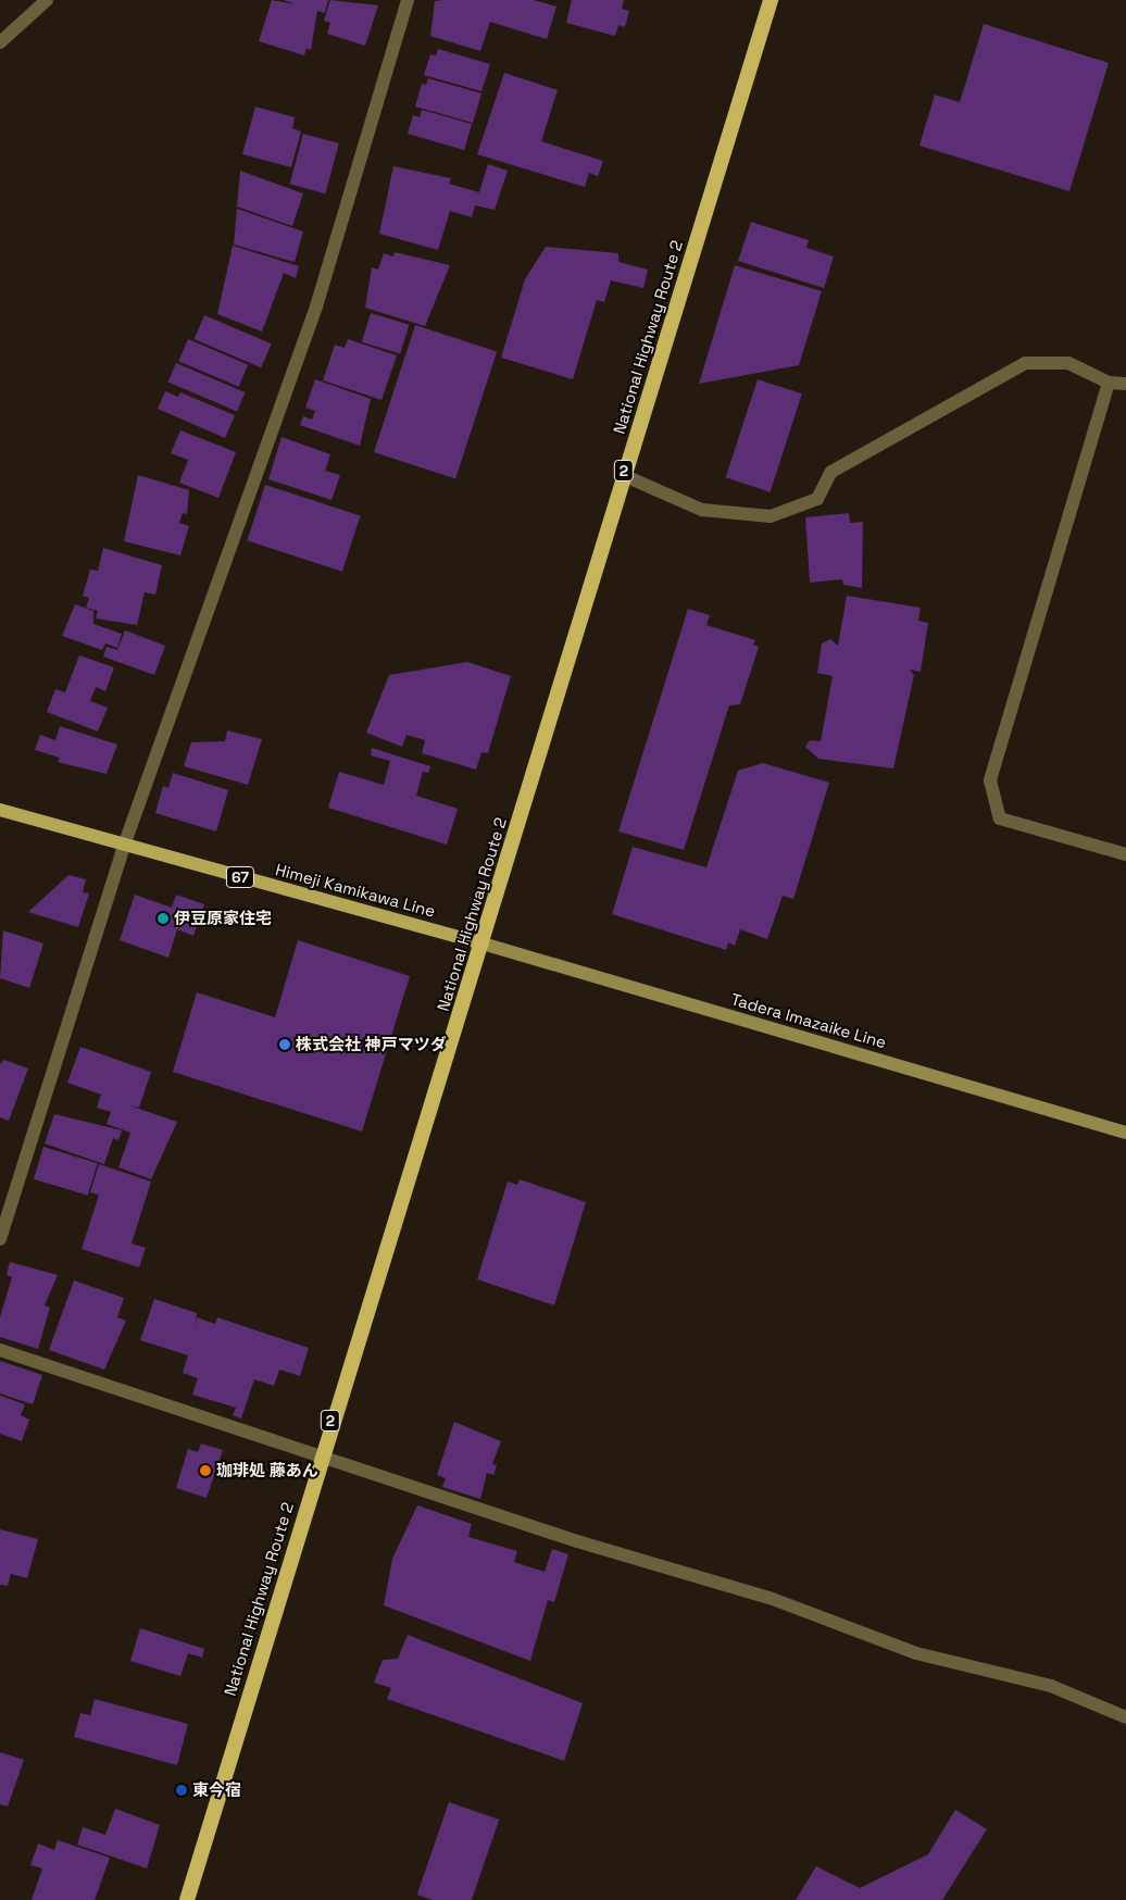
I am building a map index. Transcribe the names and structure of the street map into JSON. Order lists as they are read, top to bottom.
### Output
{
  "streets": {
    "highway": ["National Highway Route 2", "2"],
    "main road": ["67", "Himeji Kamikawa Line", "Tadera Imazaike Line"]
  },
  "crossings": [
    ["National Highway Route 2", "Himeji Kamikawa Line"],
    ["National Highway Route 2", "Tadera Imazaike Line"],
    ["Himeji Kamikawa Line", "Tadera Imazaike Line"]
  ],
  "places": [
    "伊豆原家住宅",
    "株式会社 神戸マツダ",
    "珈琲処 藤あん",
    "東今宿"
  ]
}
